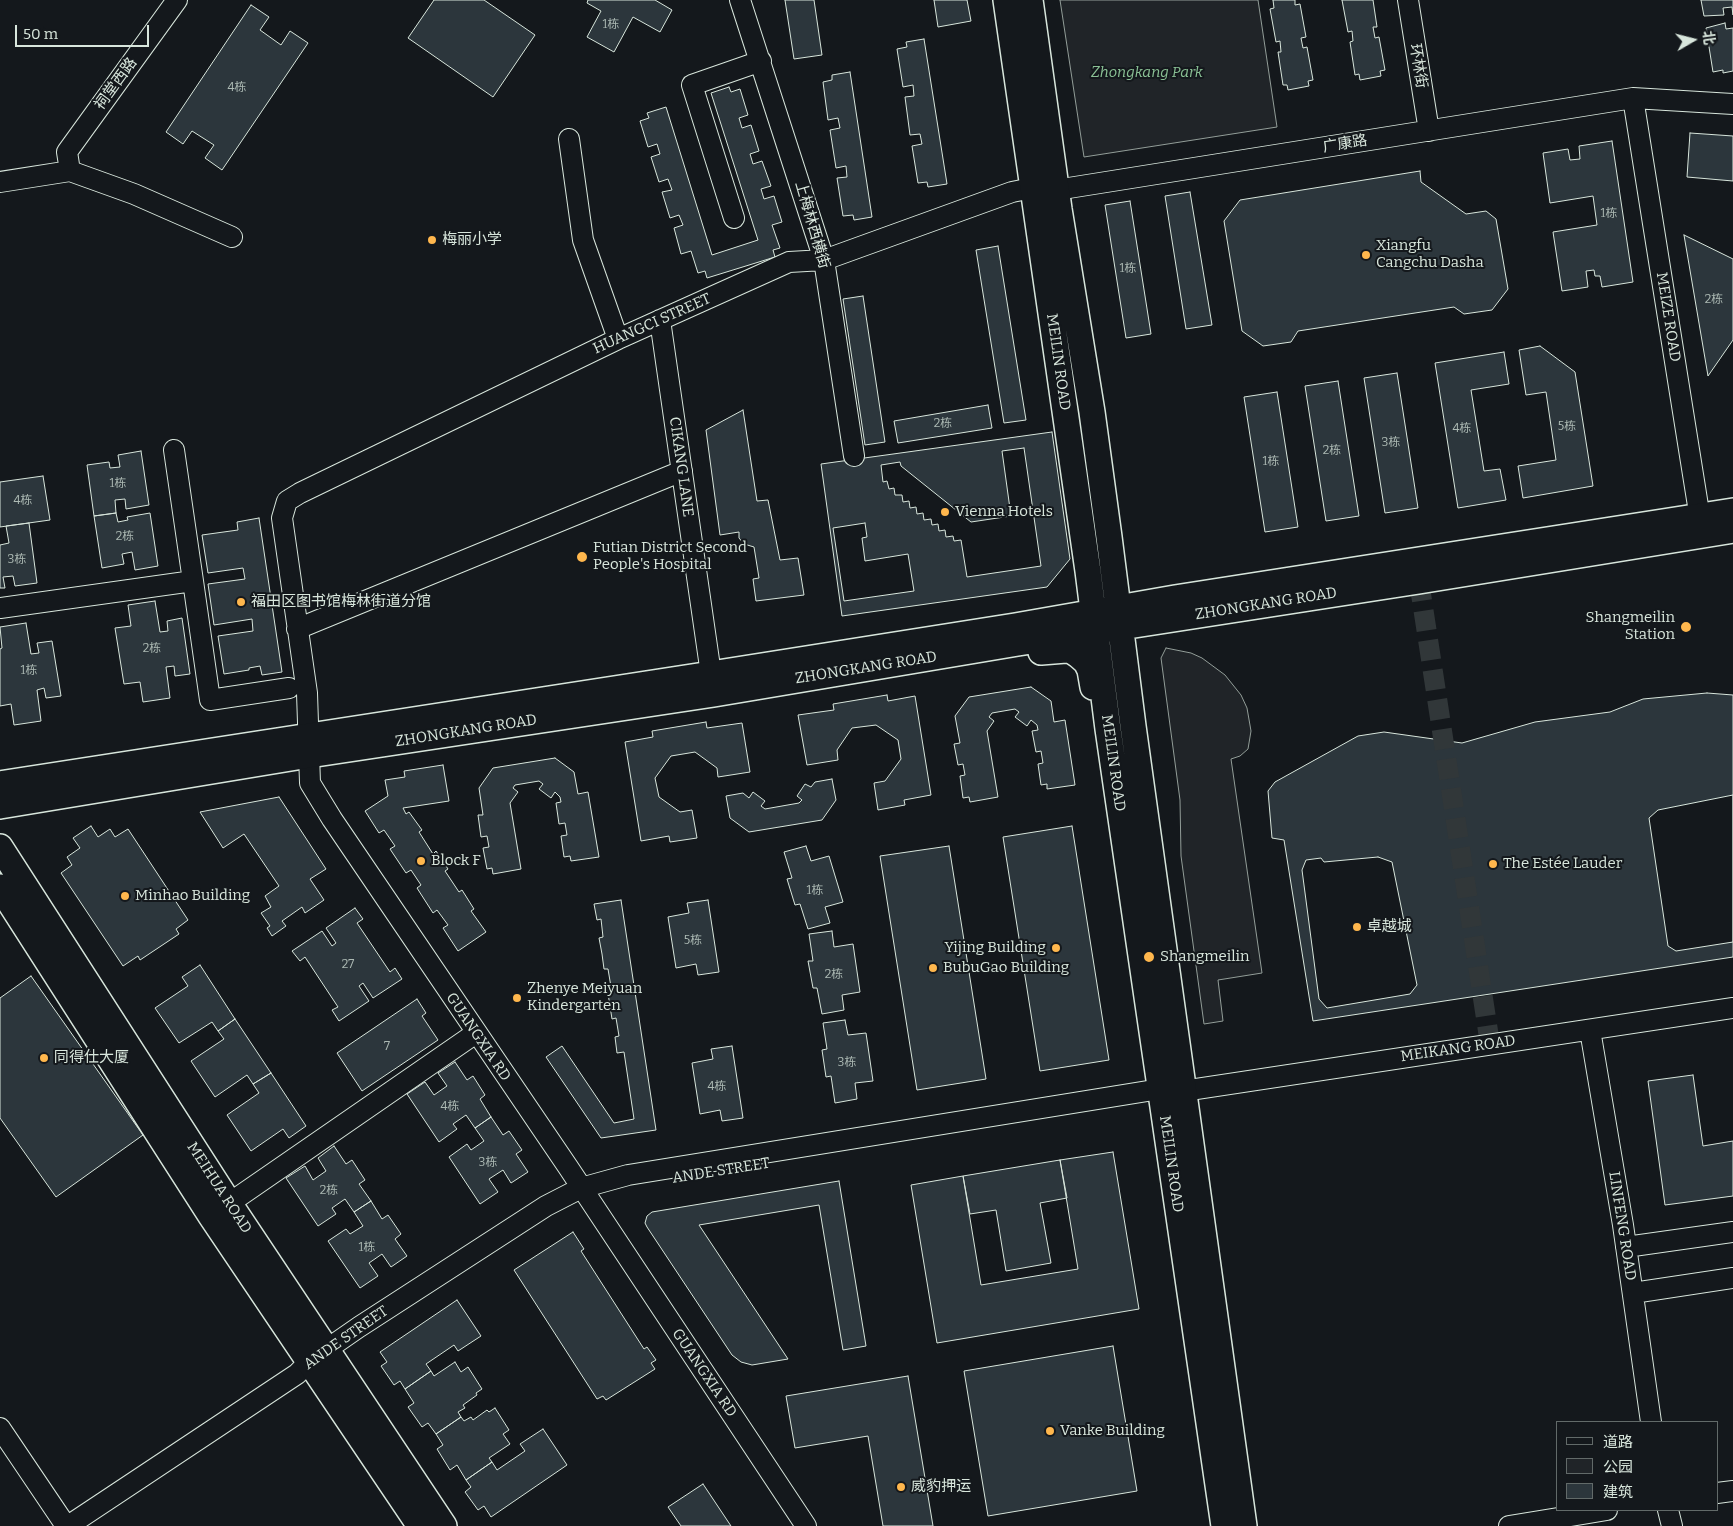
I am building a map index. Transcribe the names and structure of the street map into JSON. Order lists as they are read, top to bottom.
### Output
{
  "streets": {
    "main road": ["MEILIN ROAD", "ZHONGKANG ROAD", "MEIHUA ROAD"],
    "street": [
      "环林街",
      "祠堂西路",
      "广康路",
      "上梅林西横街",
      "MEIZE ROAD",
      "HUANGCI STREET",
      "CIKANG LANE",
      "GUANGXIA RD",
      "MEIKANG ROAD",
      "ANDE STREET",
      "LINFENG ROAD"
    ]
  },
  "crossings": [
    ["环林街", "广康路"],
    ["广康路", "MEIZE ROAD"],
    ["广康路", "HUANGCI STREET"],
    ["广康路", "MEILIN ROAD"],
    ["上梅林西横街", "HUANGCI STREET"],
    ["MEIZE ROAD", "ZHONGKANG ROAD"],
    ["HUANGCI STREET", "MEILIN ROAD"],
    ["HUANGCI STREET", "CIKANG LANE"],
    ["HUANGCI STREET", "GUANGXIA RD"],
    ["MEILIN ROAD", "ZHONGKANG ROAD"],
    ["MEILIN ROAD", "MEIKANG ROAD"],
    ["MEILIN ROAD", "ANDE STREET"],
    ["CIKANG LANE", "ZHONGKANG ROAD"],
    ["ZHONGKANG ROAD", "GUANGXIA RD"],
    ["GUANGXIA RD", "ANDE STREET"],
    ["MEIKANG ROAD", "ANDE STREET"],
    ["MEIKANG ROAD", "LINFENG ROAD"],
    ["ANDE STREET", "MEIHUA ROAD"]
  ],
  "parks": ["Zhongkang Park"],
  "places": [
    "梅丽小学",
    "Xiangfu Cangchu Dasha",
    "Vienna Hotels",
    "Futian District Second People's Hospital",
    "福田区图书馆梅林街道分馆",
    "Shangmeilin Station",
    "Block F",
    "The Estée Lauder",
    "Minhao Building",
    "卓越城",
    "Yijing Building",
    "Shangmeilin",
    "BubuGao Building",
    "Zhenye Meiyuan Kindergarten",
    "同得仕大厦",
    "Vanke Building",
    "威豹押运"
  ],
  "house_numbers": [
    "1栋",
    "4栋",
    "1栋",
    "1栋",
    "2栋",
    "2栋",
    "5栋",
    "4栋",
    "3栋",
    "2栋",
    "1栋",
    "1栋",
    "4栋",
    "2栋",
    "3栋",
    "2栋",
    "1栋",
    "1栋",
    "5栋",
    "27",
    "2栋",
    "7",
    "3栋",
    "4栋",
    "4栋",
    "3栋",
    "2栋",
    "1栋"
  ],
  "legend": ["道路", "公园", "建筑"],
  "scale_bar": "50 m",
  "north": "right"
}
